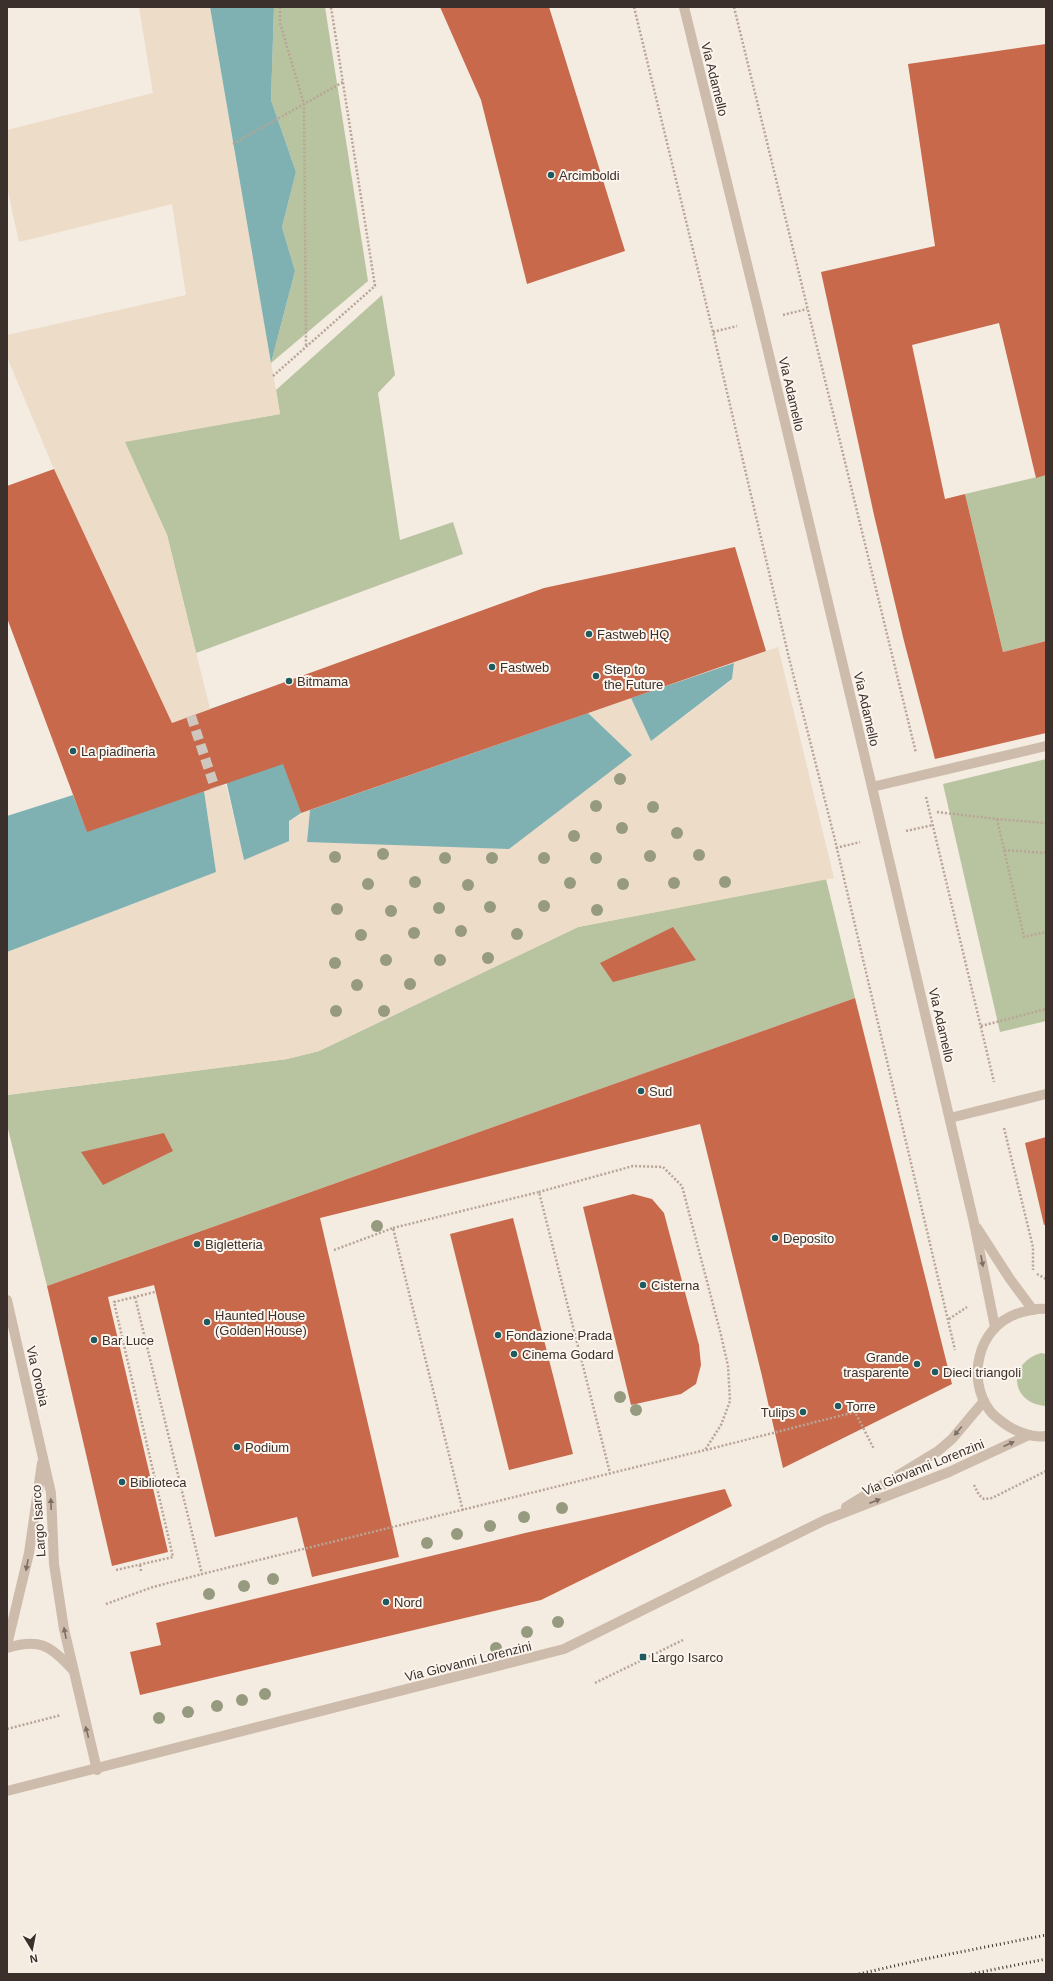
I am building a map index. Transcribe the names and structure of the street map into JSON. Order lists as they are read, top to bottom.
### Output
{
  "streets": {
    "street": [
      "Via Adamello",
      "Via Orobia",
      "Via Giovanni Lorenzini",
      "Largo Isarco"
    ]
  },
  "crossings": [
    ["Via Orobia", "Largo Isarco"],
    ["Via Giovanni Lorenzini", "Largo Isarco"]
  ],
  "places": {
    "other": [
      "Arcimboldi",
      "Fastweb HQ",
      "Fastweb",
      "Step to the Future",
      "Bitmama",
      "La piadineria",
      "Sud",
      "Deposito",
      "Bigletteria",
      "Cisterna",
      "Haunted House (Golden House)",
      "Fondazione Prada",
      "Bar Luce",
      "Cinema Godard",
      "Grande trasparente",
      "Dieci triangoli",
      "Torre",
      "Tulips",
      "Podium",
      "Biblioteca",
      "Nord"
    ],
    "transit": ["Largo Isarco"]
  },
  "north": "bottom"
}
